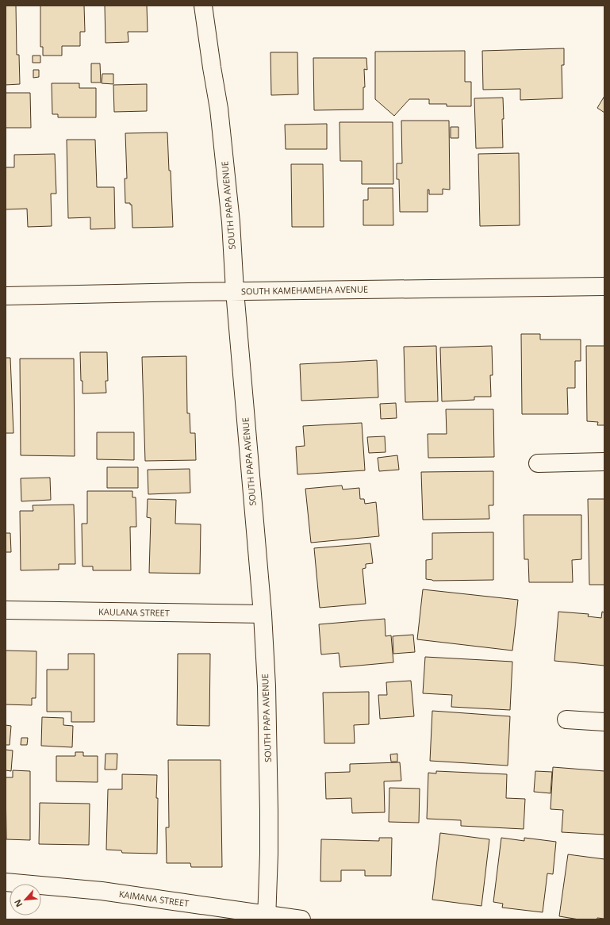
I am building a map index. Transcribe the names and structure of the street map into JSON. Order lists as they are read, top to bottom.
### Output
{
  "streets": {
    "street": [
      "SOUTH PAPA AVENUE",
      "SOUTH KAMEHAMEHA AVENUE",
      "KAULANA STREET",
      "KAIMANA STREET"
    ]
  },
  "crossings": [
    ["SOUTH PAPA AVENUE", "SOUTH KAMEHAMEHA AVENUE"],
    ["SOUTH PAPA AVENUE", "KAULANA STREET"],
    ["SOUTH PAPA AVENUE", "KAIMANA STREET"]
  ],
  "north": "bottom left"
}
